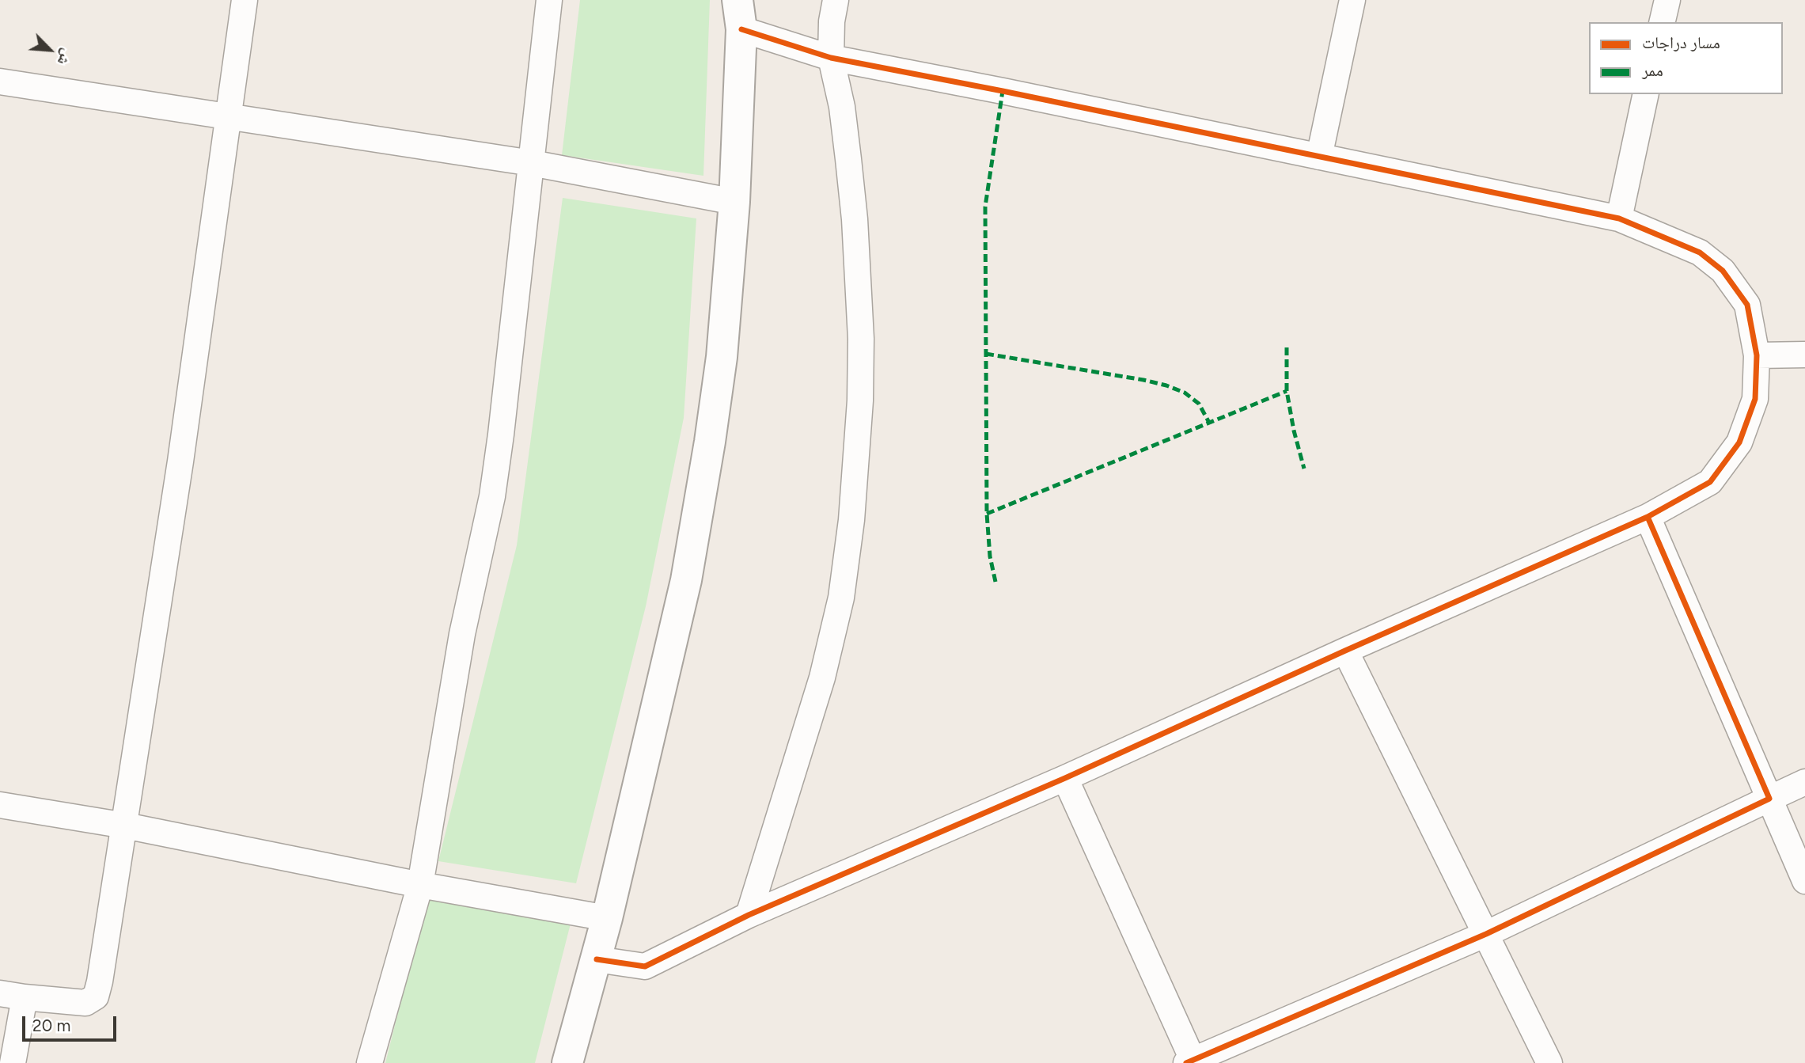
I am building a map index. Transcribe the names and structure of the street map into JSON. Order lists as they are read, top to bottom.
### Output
{
  "legend": ["مسار دراجات", "ممر"],
  "scale_bar": "20 m",
  "north": "bottom right"
}
